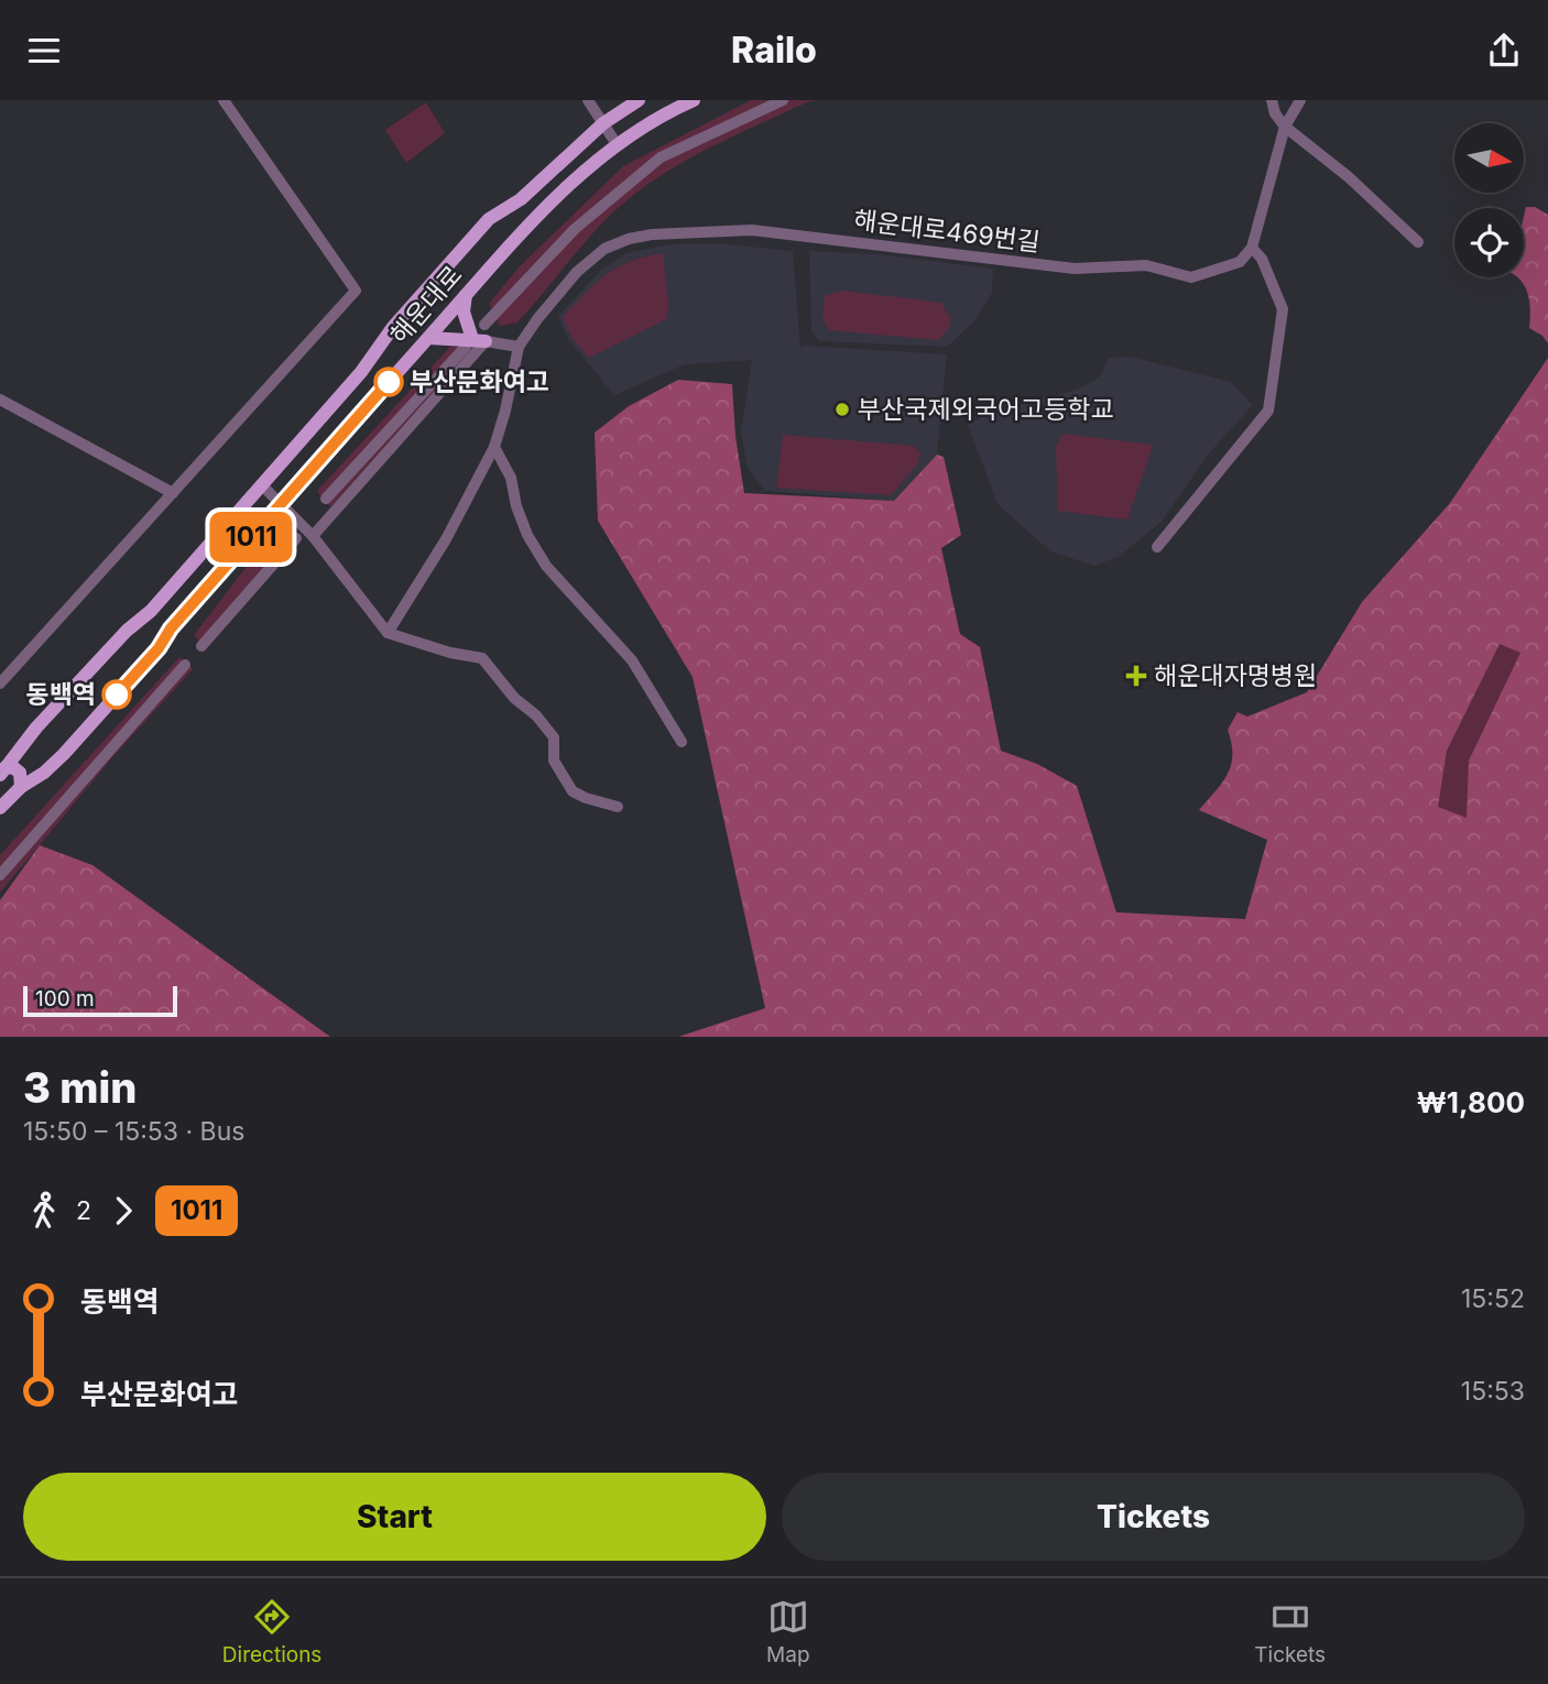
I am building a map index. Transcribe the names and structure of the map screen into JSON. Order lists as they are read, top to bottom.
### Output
{
  "streets": {
    "main road": ["해운대로"],
    "street": ["해운대로469번길"]
  },
  "places": {
    "other": ["부산문화여고", "부산국제외국어고등학교", "동백역"],
    "health": ["해운대자명병원"]
  },
  "lines": ["bus line 1011"],
  "scale_bar": "100 m",
  "north": "right",
  "page": {
    "header": "Railo",
    "on_map": "1011",
    "scale": "100 m",
    "heading": ["3 min", "15:50 – 15:53 · Bus", "₩1,800"],
    "legs": ["2", "1011"],
    "list": [
      {
        "name": "동백역",
        "value": "15:52"
      },
      {
        "name": "부산문화여고",
        "value": "15:53"
      }
    ],
    "buttons": ["Start", "Tickets"],
    "tabs": ["Directions", "Map", "Tickets"]
  }
}
